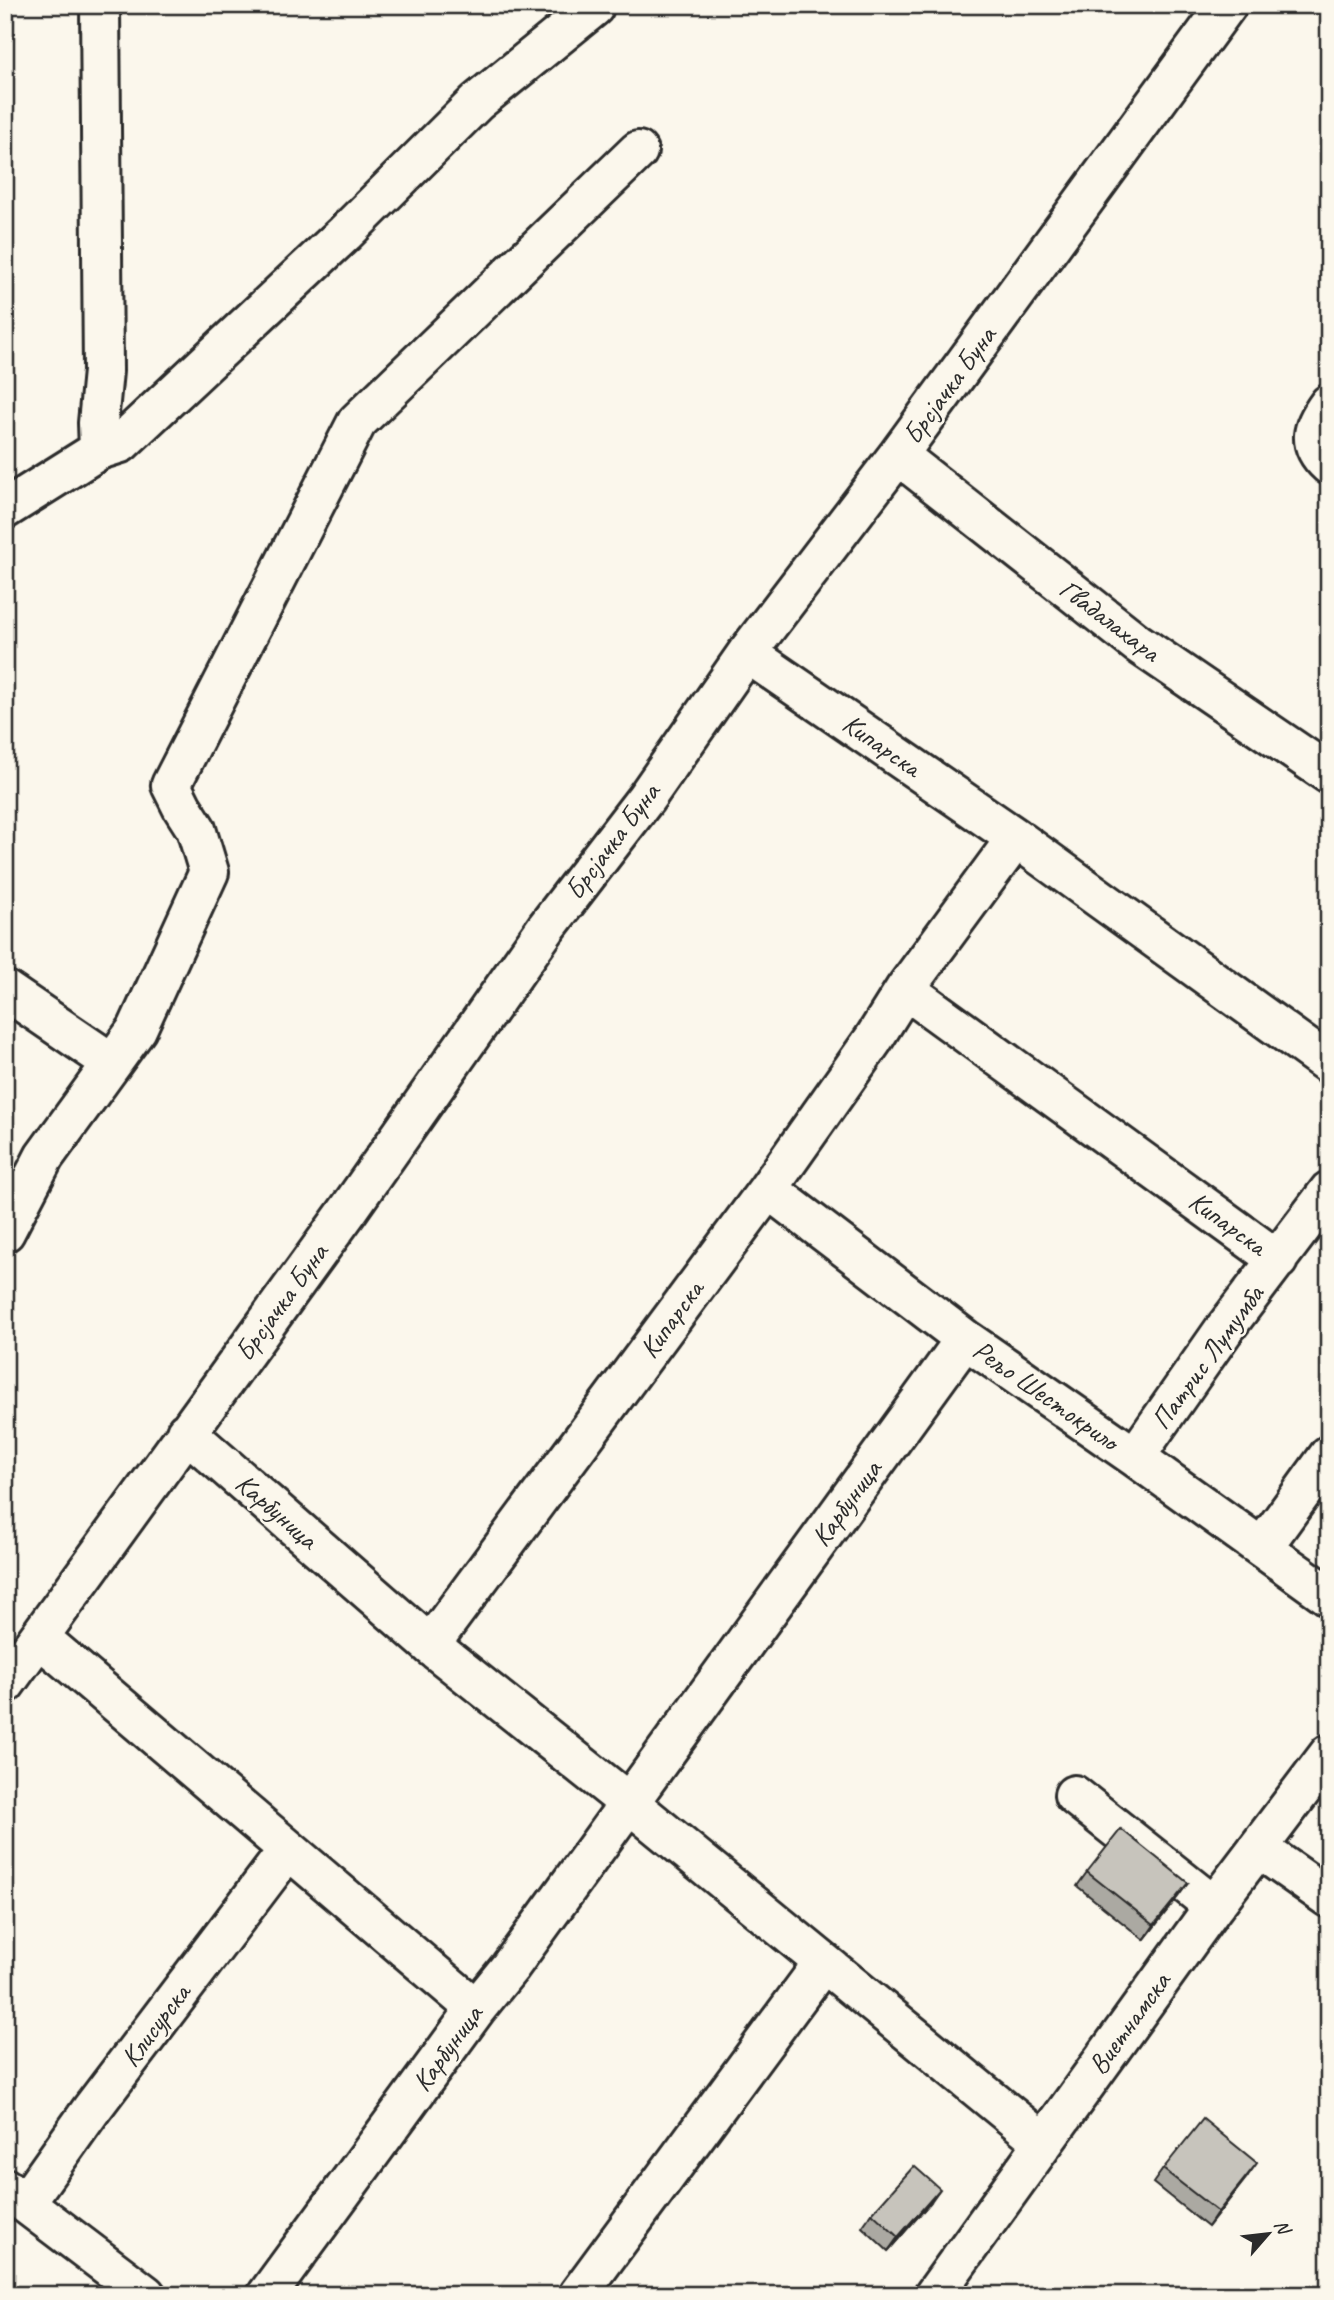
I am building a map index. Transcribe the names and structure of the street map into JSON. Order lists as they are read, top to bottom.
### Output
{
  "streets": {
    "street": [
      "Брсјачка Буна",
      "Гвадалахара",
      "Кипарска",
      "Патрис Лумумба",
      "Рељо Шестокрило",
      "Карбуница",
      "Виетнамска",
      "Клисурска"
    ]
  },
  "crossings": [
    ["Брсјачка Буна", "Гвадалахара"],
    ["Брсјачка Буна", "Кипарска"],
    ["Брсјачка Буна", "Карбуница"],
    ["Кипарска", "Патрис Лумумба"],
    ["Кипарска", "Рељо Шестокрило"],
    ["Кипарска", "Карбуница"],
    ["Патрис Лумумба", "Рељо Шестокрило"],
    ["Рељо Шестокрило", "Карбуница"],
    ["Карбуница", "Виетнамска"]
  ],
  "north": "top right"
}
